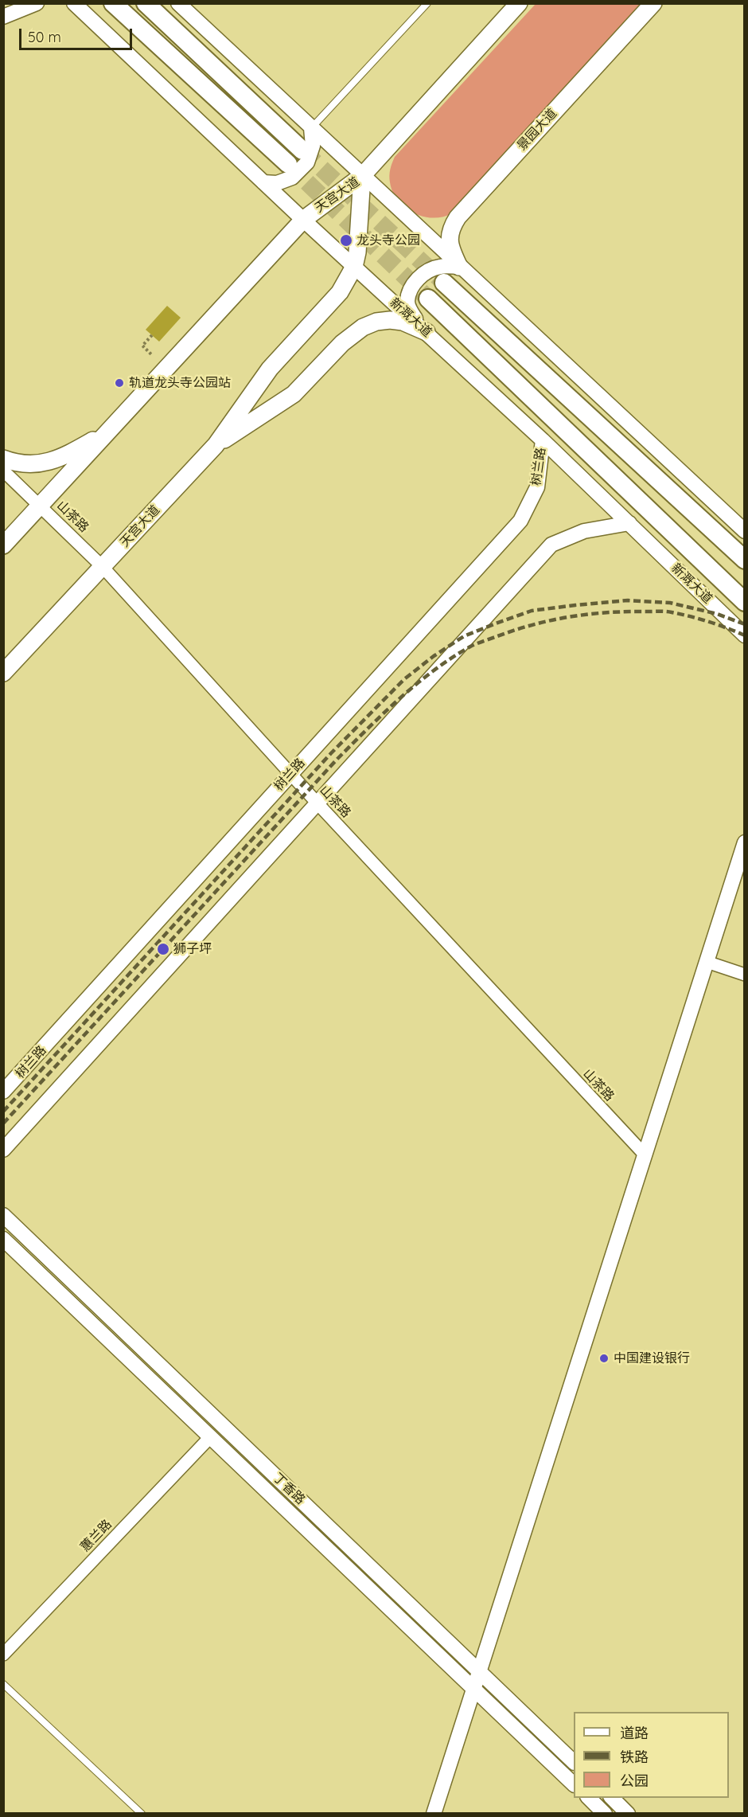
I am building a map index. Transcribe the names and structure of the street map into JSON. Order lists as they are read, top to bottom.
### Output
{
  "streets": {
    "main road": ["景园大道", "天宫大道", "新溉大道"],
    "street": [
      "树兰路",
      "山茶路",
      "丁香路",
      "蕙兰路"
    ]
  },
  "crossings": [
    ["天宫大道", "新溉大道"],
    ["天宫大道", "山茶路"],
    ["新溉大道", "树兰路"],
    ["树兰路", "山茶路"],
    ["丁香路", "蕙兰路"]
  ],
  "places": [
    "龙头寺公园",
    "轨道龙头寺公园站",
    "狮子坪",
    "中国建设银行"
  ],
  "legend": ["道路", "铁路", "公园"],
  "scale_bar": "50 m"
}
